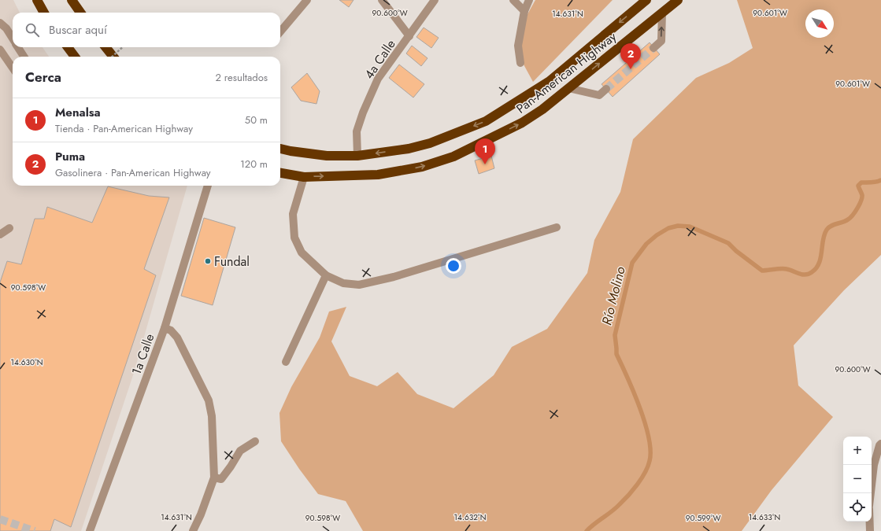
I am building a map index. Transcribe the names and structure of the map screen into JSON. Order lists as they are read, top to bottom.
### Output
{
  "streets": {
    "highway": ["Pan-American Highway"],
    "street": ["4a Calle", "1a Calle"]
  },
  "crossings": [
    ["4a Calle", "Pan-American Highway"]
  ],
  "water": ["Río Molino"],
  "places": ["Fundal"],
  "north": "bottom right",
  "page": {
    "search": "Buscar aquí",
    "pins": ["2", "1"],
    "heading": ["Cerca", "2 resultados"],
    "list": [
      {
        "mark": "1",
        "name": "Menalsa",
        "note": "Tienda · Pan-American Highway",
        "value": "50 m"
      },
      {
        "mark": "2",
        "name": "Puma",
        "note": "Gasolinera · Pan-American Highway",
        "value": "120 m"
      }
    ],
    "map_buttons": ["+", "−"]
  },
  "coordinates": [
    "90.600°W",
    "90.601°W",
    "14.631°N",
    "90.598°W",
    "14.630°N",
    "14.632°N",
    "14.633°N",
    "90.599°W"
  ]
}
